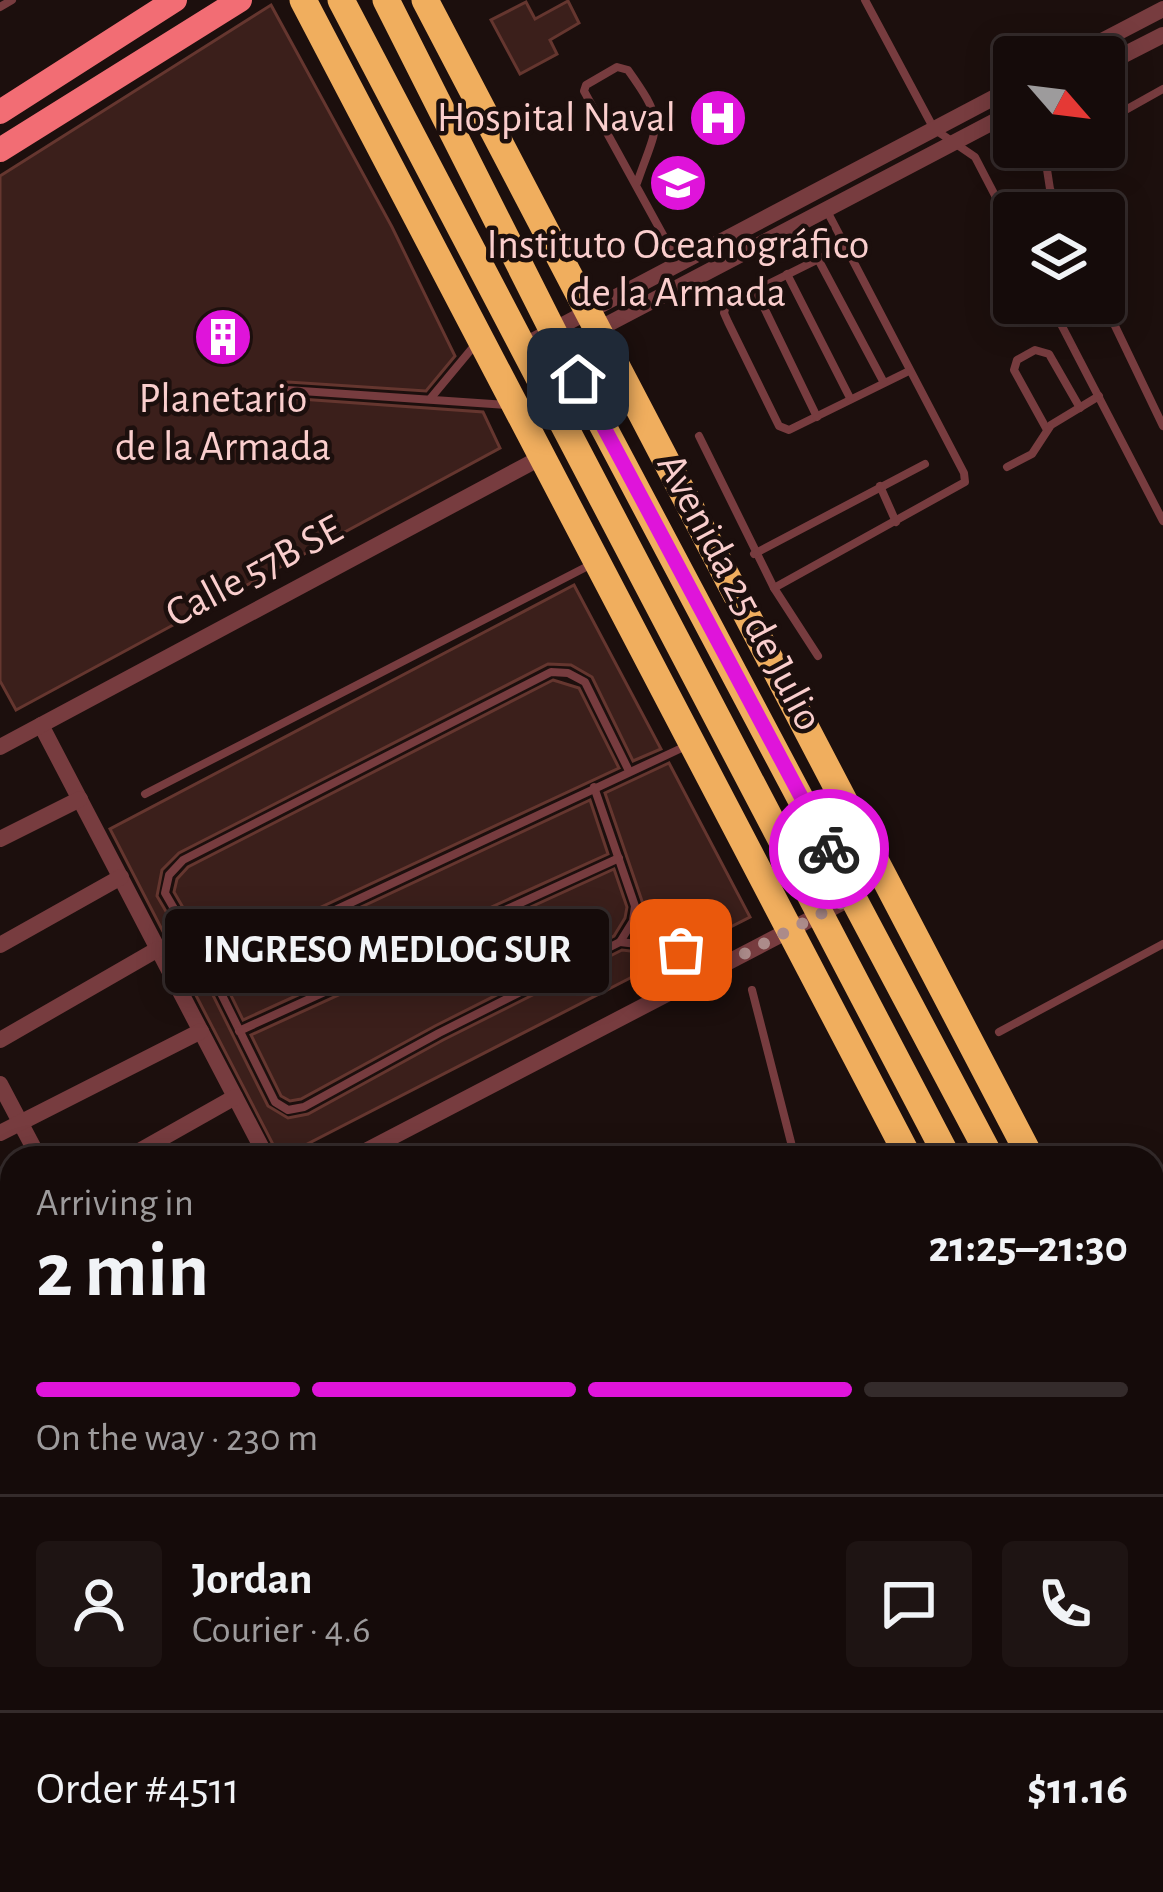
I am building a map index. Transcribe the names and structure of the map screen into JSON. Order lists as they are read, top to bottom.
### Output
{
  "streets": {
    "main road": ["Avenida 25 de Julio"],
    "street": ["Calle 57B SE"]
  },
  "places": {
    "hospital": ["Hospital Naval"],
    "school or university": ["Instituto Oceanográfico de la Armada"],
    "building": ["Planetario de la Armada"],
    "other": ["INGRESO MEDLOG SUR"]
  },
  "north": "bottom right",
  "page": {
    "bubble": "INGRESO MEDLOG SUR",
    "heading": ["2 min", "Arriving in", "21:25–21:30"],
    "panel": [
      "Jordan",
      "Courier · 4.6",
      "Order #4511",
      "$11.16"
    ],
    "bar": "On the way · 230 m"
  }
}
